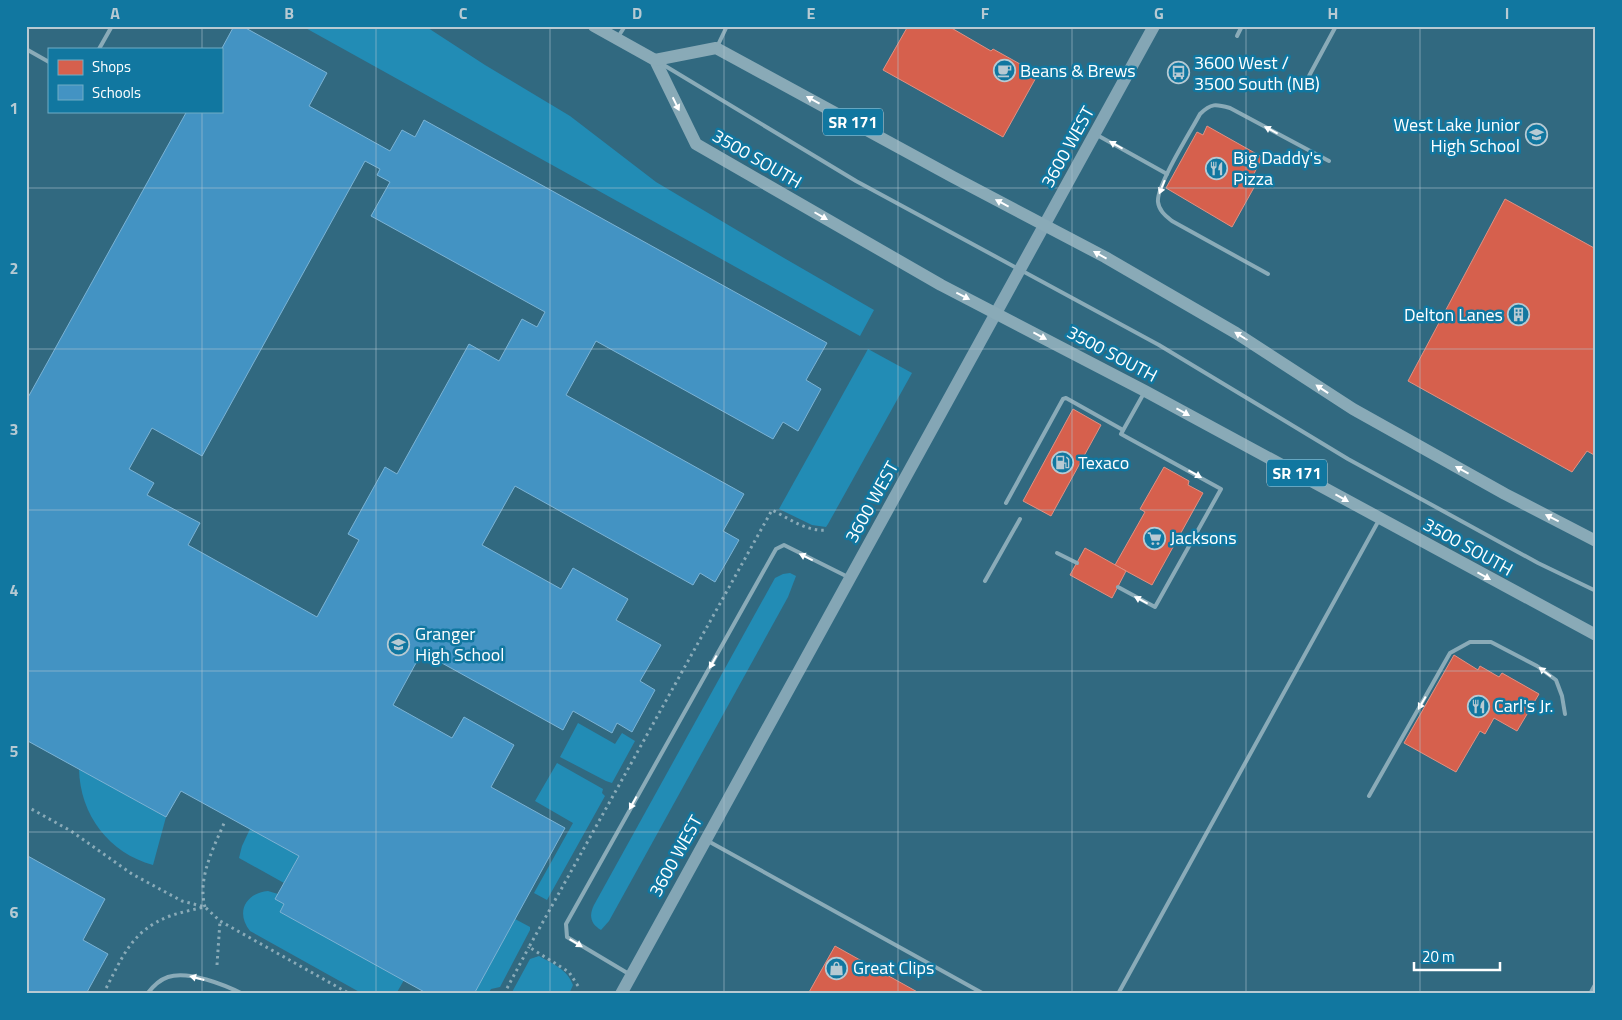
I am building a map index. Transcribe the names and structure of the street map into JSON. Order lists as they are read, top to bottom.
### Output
{
  "streets": {
    "main road": ["SR 171", "3500 SOUTH"],
    "street": ["3600 WEST"]
  },
  "crossings": [
    ["SR 171", "3600 WEST"],
    ["3600 WEST", "3500 SOUTH"]
  ],
  "places": {
    "cafe": ["Beans & Brews"],
    "bus stop": ["3600 West / 3500 South (NB)"],
    "school or university": ["West Lake Junior High School", "Granger High School"],
    "restaurant": ["Big Daddy's Pizza", "Carl's Jr."],
    "building": ["Delton Lanes"],
    "fuel station": ["Texaco"],
    "supermarket": ["Jacksons"],
    "shop": ["Great Clips"]
  },
  "legend": ["Shops", "Schools"],
  "scale_bar": "20 m",
  "grid": {
    "columns": [
      "A",
      "B",
      "C",
      "D",
      "E",
      "F",
      "G",
      "H",
      "I"
    ],
    "rows": [
      "1",
      "2",
      "3",
      "4",
      "5",
      "6"
    ]
  }
}
